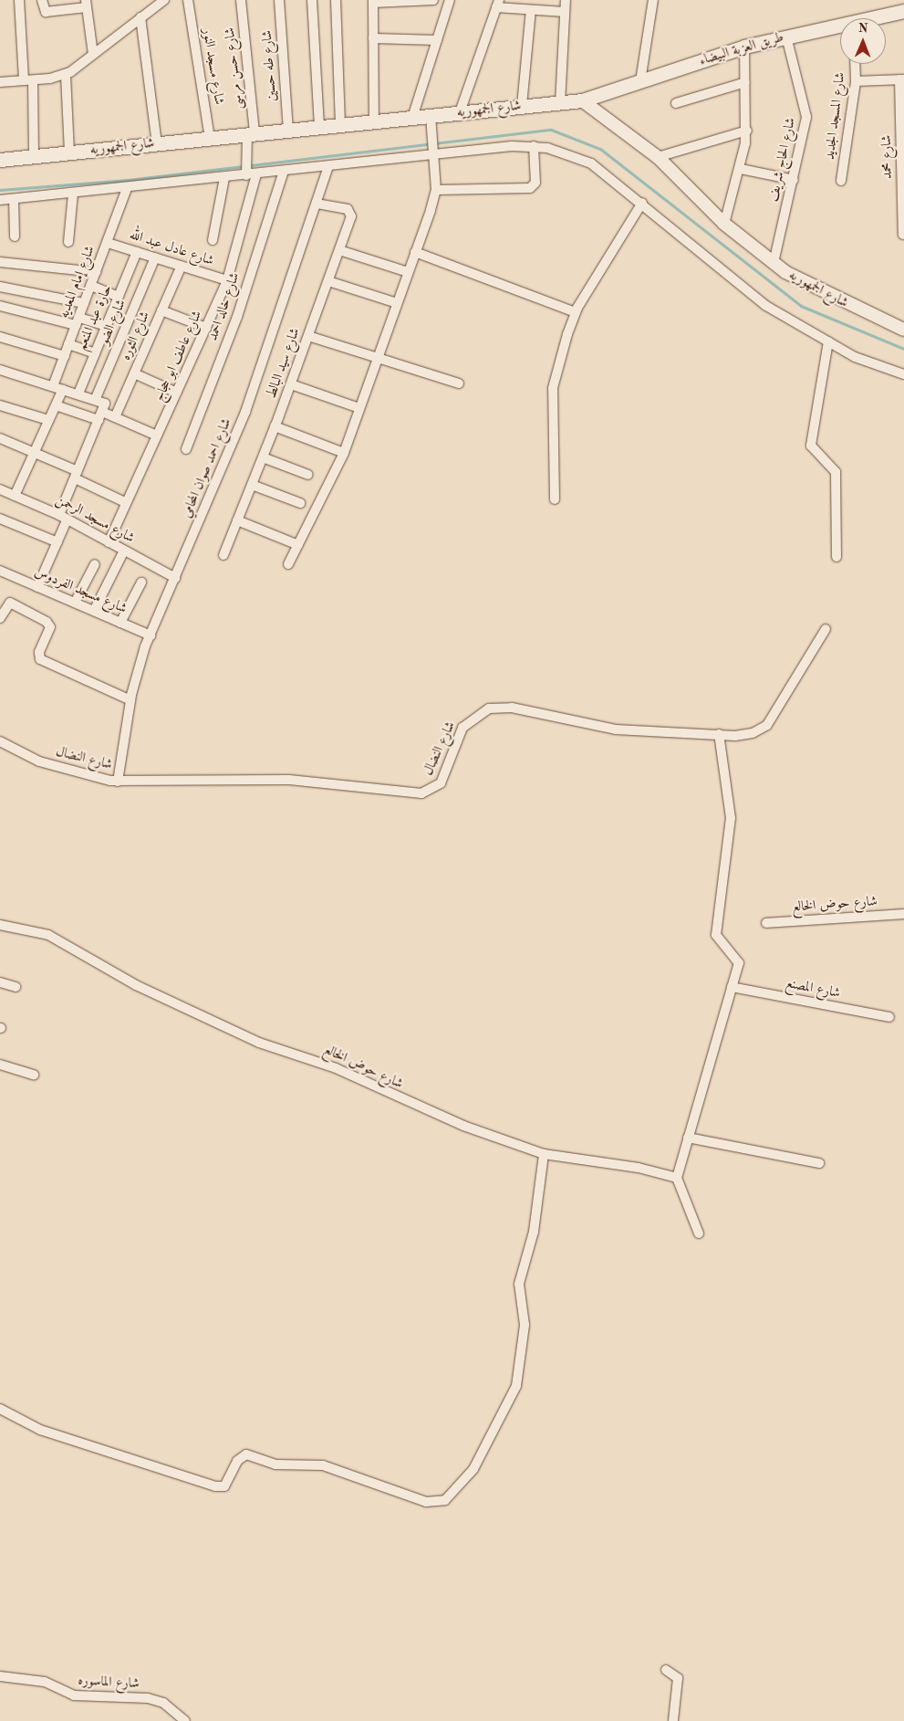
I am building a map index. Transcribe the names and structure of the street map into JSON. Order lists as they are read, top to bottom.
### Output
{
  "streets": {
    "main road": ["طريق العزبة البيضاء", "شارع الجمهوريه"],
    "street": [
      "شارع طه حسين",
      "شارع مسجد النور",
      "شارع حسن مرسى",
      "شارع المسجد الجديد",
      "شارع محمد",
      "شارع الحاج شريف",
      "شارع عادل عبد الله",
      "شارع إمام المعديه",
      "شارع خالد احمد",
      "حارة عبد المنعم",
      "شارع الضو",
      "شارع الثوره",
      "شارع عاطف ابو حجاج",
      "شارع سيد البالط",
      "شارع احمد صوان المحامي",
      "شارع مسجد الرحمن",
      "شارع مسجد الفردوس",
      "شارع النضال",
      "شارع حوض الخالع",
      "شارع المصنع",
      "شارع الماسوره"
    ]
  },
  "crossings": [
    ["طريق العزبة البيضاء", "شارع الجمهوريه"],
    ["طريق العزبة البيضاء", "شارع الحاج شريف"],
    ["شارع طه حسين", "شارع الجمهوريه"],
    ["شارع مسجد النور", "شارع الجمهوريه"],
    ["شارع حسن مرسى", "شارع الجمهوريه"],
    ["شارع حسن مرسى", "شارع عاطف ابو حجاج"],
    ["شارع الجمهوريه", "شارع الحاج شريف"],
    ["شارع عادل عبد الله", "شارع إمام المعديه"],
    ["شارع عادل عبد الله", "حارة عبد المنعم"],
    ["شارع عادل عبد الله", "شارع الضو"],
    ["شارع عادل عبد الله", "شارع الثوره"],
    ["شارع عادل عبد الله", "شارع عاطف ابو حجاج"],
    ["شارع عاطف ابو حجاج", "شارع مسجد الرحمن"],
    ["شارع سيد البالط", "شارع احمد صوان المحامي"],
    ["شارع احمد صوان المحامي", "شارع مسجد الرحمن"],
    ["شارع احمد صوان المحامي", "شارع مسجد الفردوس"],
    ["شارع احمد صوان المحامي", "شارع النضال"]
  ],
  "north": "top"
}
